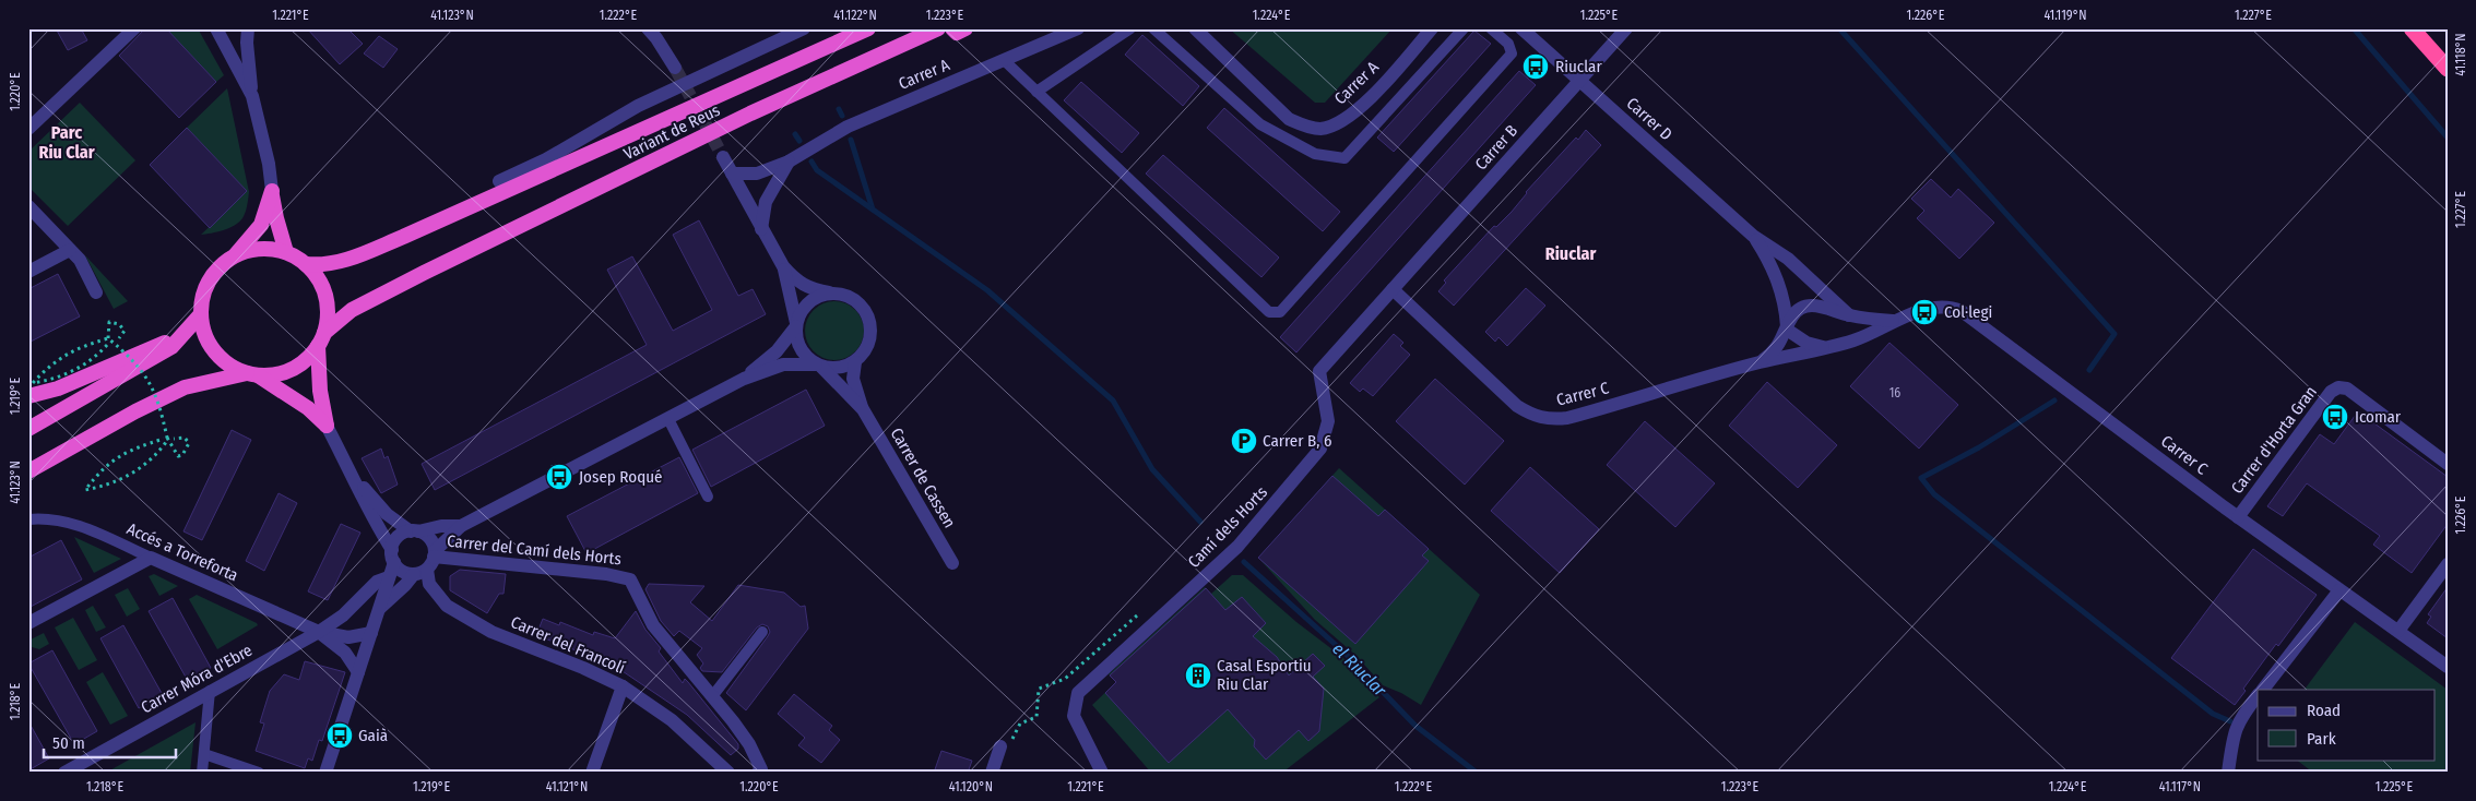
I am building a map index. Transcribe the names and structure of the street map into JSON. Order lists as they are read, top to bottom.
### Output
{
  "streets": {
    "highway": ["Variant de Reus"],
    "street": [
      "Carrer A",
      "Carrer D",
      "Carrer B",
      "Carrer C",
      "Carrer d'Horta Gran",
      "Carrer de Cassen",
      "Camí dels Horts",
      "Carrer del Camí dels Horts",
      "Accés a Torreforta",
      "Carrer del Francolí",
      "Carrer Móra d'Ebre"
    ]
  },
  "crossings": [
    ["Carrer D", "Carrer B"],
    ["Carrer D", "Carrer C"],
    ["Carrer B", "Carrer C"],
    ["Carrer B", "Camí dels Horts"],
    ["Carrer C", "Carrer d'Horta Gran"],
    ["Carrer C", "Camí dels Horts"],
    ["Carrer del Camí dels Horts", "Carrer del Francolí"],
    ["Accés a Torreforta", "Carrer Móra d'Ebre"]
  ],
  "districts": ["Parc Riu Clar", "Riuclar"],
  "water": ["el Riuclar"],
  "places": {
    "bus stop": [
      "Riuclar",
      "Col·legi",
      "Icomar",
      "Josep Roqué",
      "Gaià"
    ],
    "parking": ["Carrer B, 6"],
    "building": ["Casal Esportiu Riu Clar"]
  },
  "house_numbers": ["16"],
  "legend": ["Road", "Park"],
  "scale_bar": "50 m",
  "coordinates": [
    "1.221°E",
    "41.123°N",
    "1.222°E",
    "41.122°N",
    "1.223°E",
    "1.224°E",
    "1.225°E",
    "1.226°E",
    "41.119°N",
    "1.227°E",
    "41.118°N",
    "1.220°E",
    "1.219°E",
    "1.218°E",
    "41.121°N",
    "41.120°N",
    "41.117°N"
  ]
}
